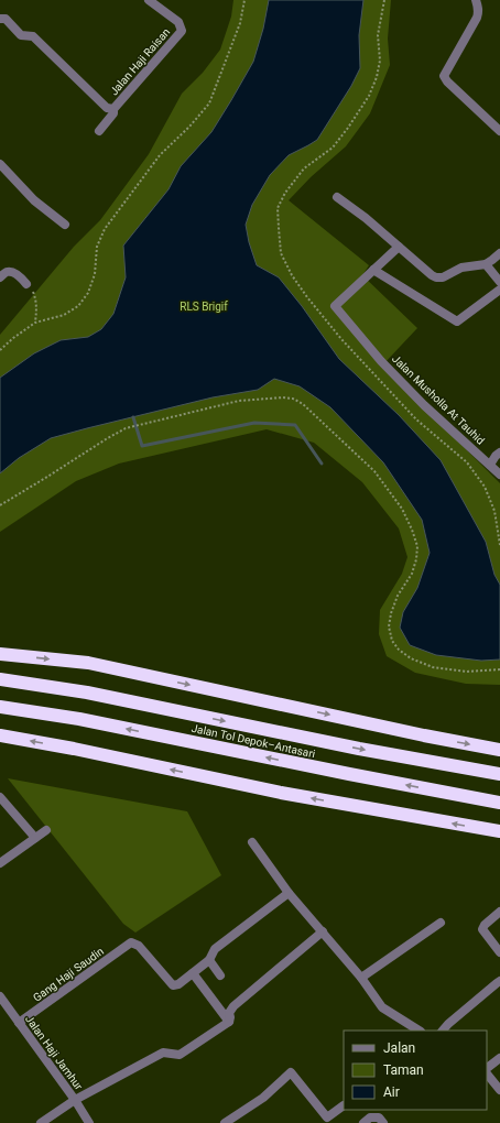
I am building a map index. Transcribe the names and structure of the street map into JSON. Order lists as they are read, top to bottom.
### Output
{
  "streets": {
    "highway": ["Jalan Tol Depok–Antasari"],
    "street": [
      "Jalan Haji Raisan",
      "Jalan Musholla At Tauhid",
      "Gang Haji Saudin",
      "Jalan Haji Jamhur"
    ]
  },
  "crossings": [
    ["Gang Haji Saudin", "Jalan Haji Jamhur"]
  ],
  "parks": ["RLS Brigif"],
  "legend": ["Jalan", "Taman", "Air"]
}
